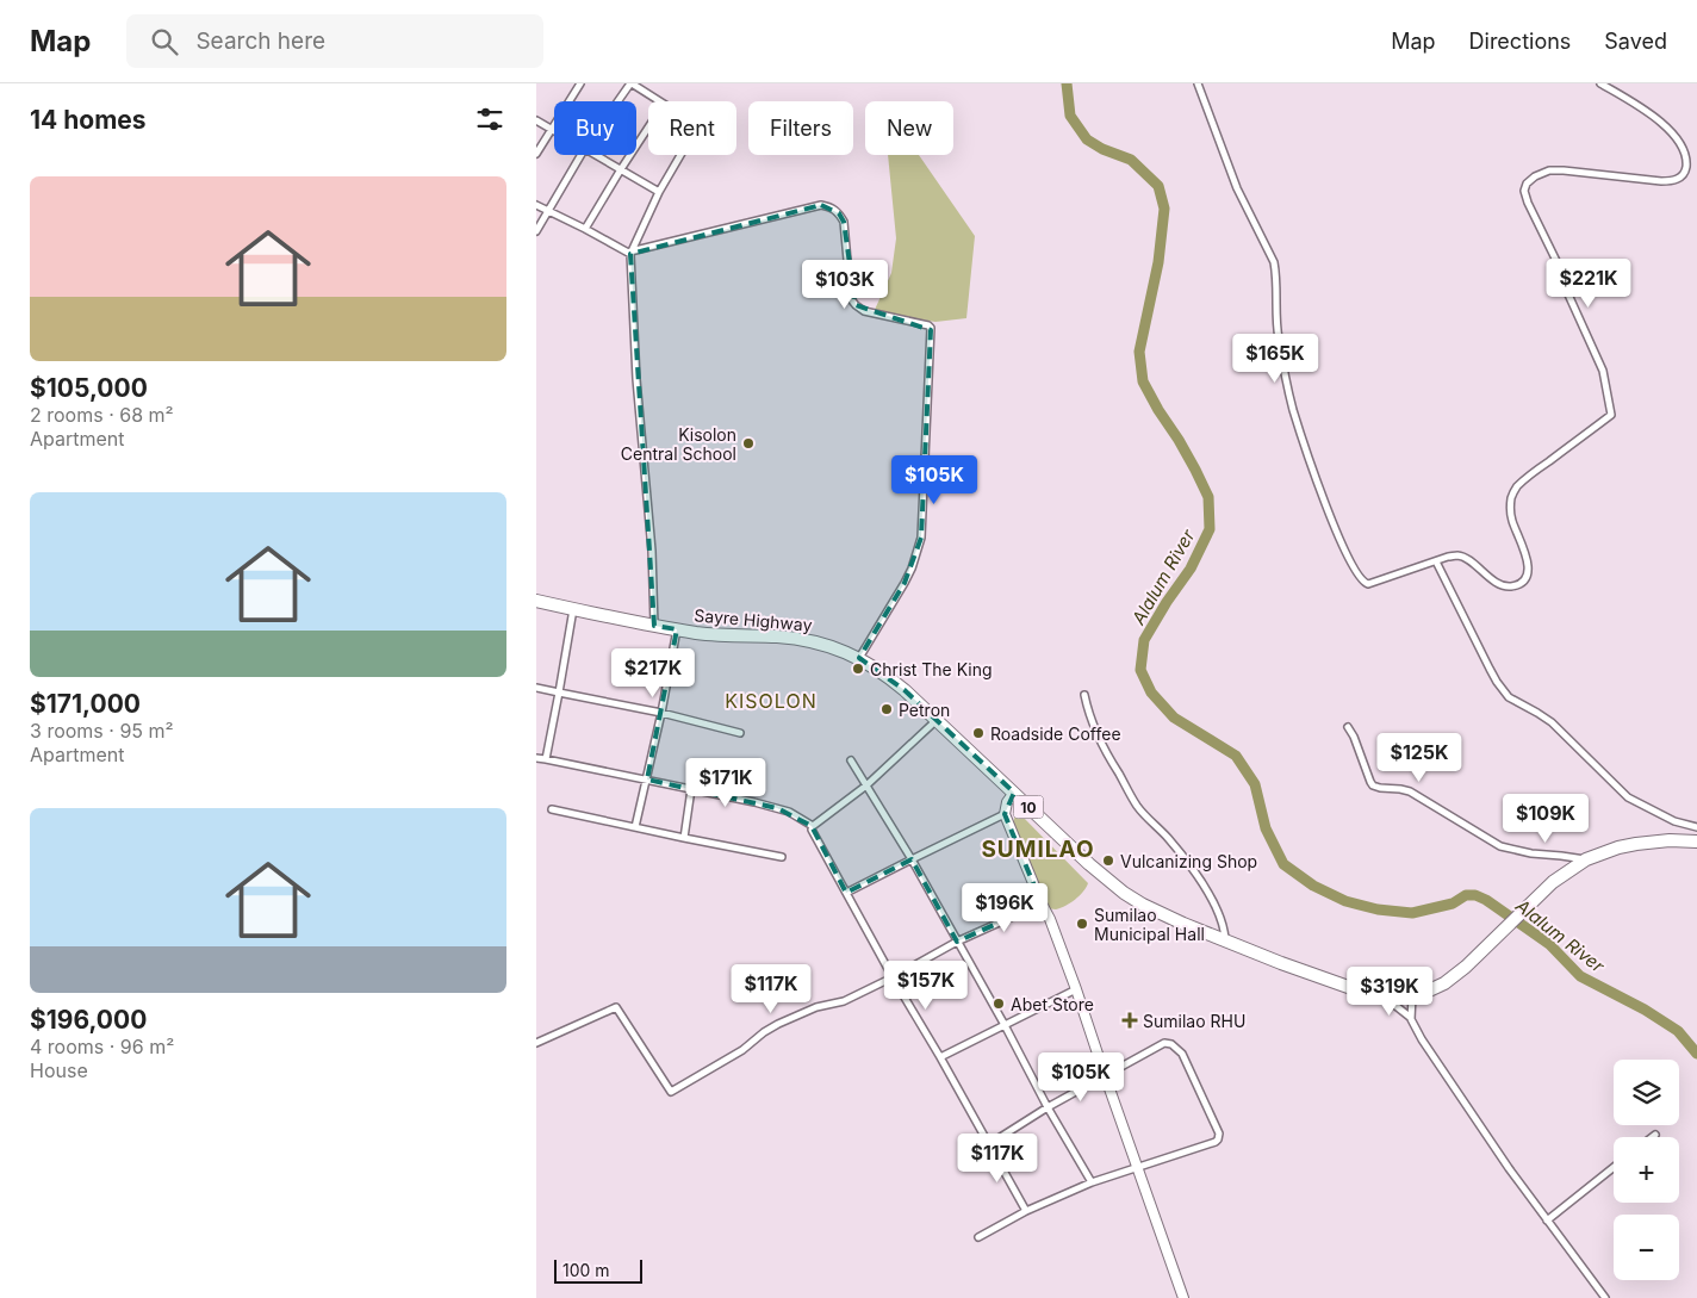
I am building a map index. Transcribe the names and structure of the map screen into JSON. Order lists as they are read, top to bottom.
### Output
{
  "streets": {
    "highway": ["Sayre Highway", "10"]
  },
  "districts": ["KISOLON", "SUMILAO"],
  "water": ["Alalum River"],
  "places": {
    "other": [
      "Kisolon Central School",
      "Christ The King",
      "Petron",
      "Roadside Coffee",
      "Vulcanizing Shop",
      "Sumilao Municipal Hall",
      "Abet Store"
    ],
    "health": ["Sumilao RHU"]
  },
  "scale_bar": "100 m",
  "page": {
    "header": "Map",
    "search": "Search here",
    "nav": ["Map", "Directions", "Saved"],
    "heading": "14 homes",
    "chip": [
      "Buy",
      "Rent",
      "Filters",
      "New"
    ],
    "list": [
      {
        "name": "$105,000",
        "note": "2 rooms · 68 m² · Apartment"
      },
      {
        "name": "$171,000",
        "note": "3 rooms · 95 m² · Apartment"
      },
      {
        "name": "$196,000",
        "note": "4 rooms · 96 m² · House"
      }
    ],
    "price": [
      "$221K",
      "$103K",
      "$165K",
      "$105K",
      "$217K",
      "$125K",
      "$171K",
      "$109K",
      "$196K",
      "$157K",
      "$117K",
      "$319K",
      "$105K",
      "$117K"
    ],
    "map_buttons": ["+", "−"],
    "scale": "100 m"
  }
}
